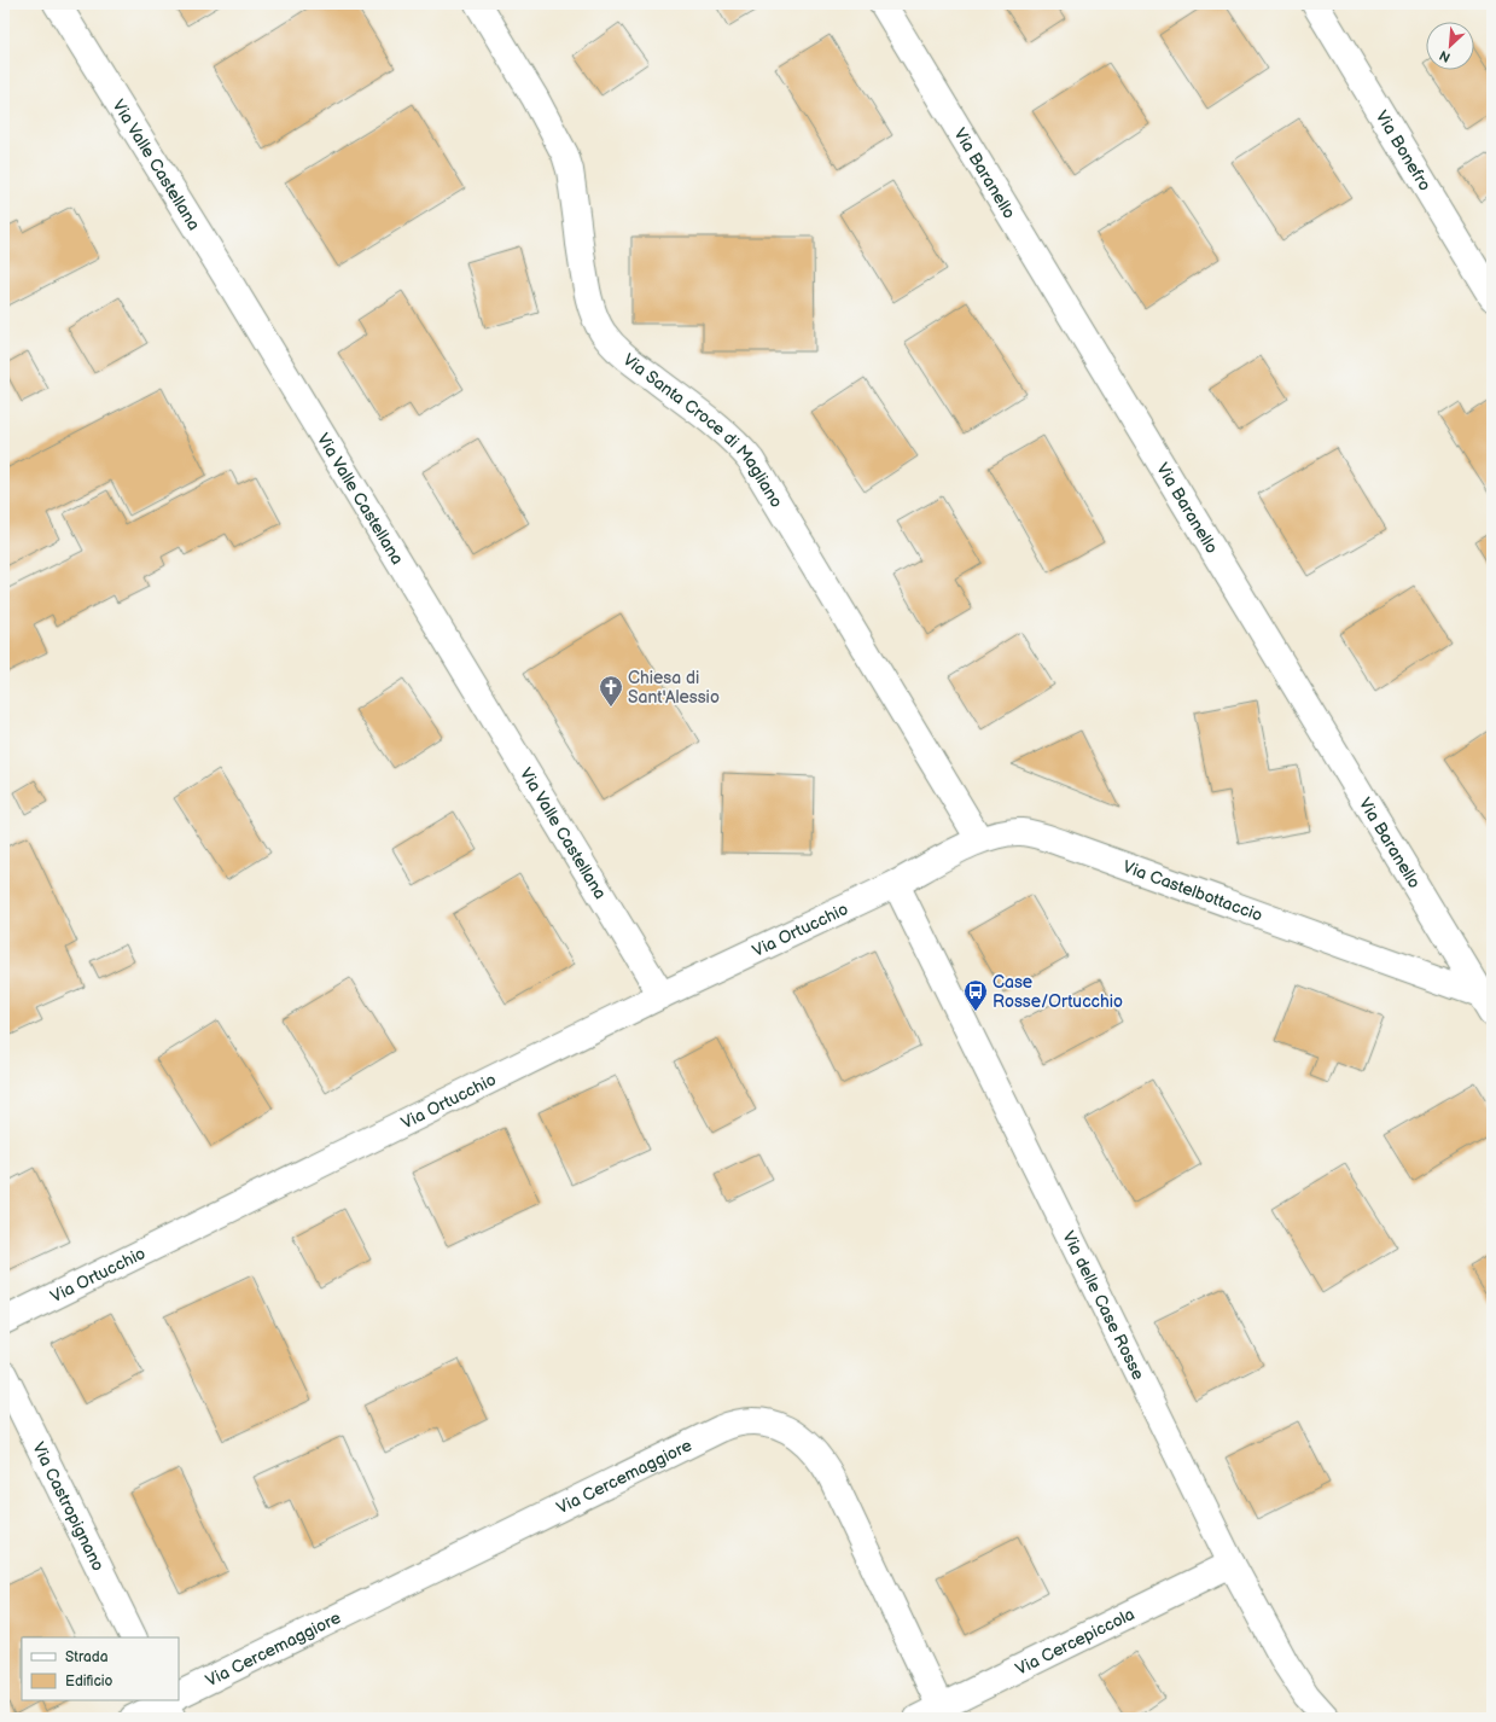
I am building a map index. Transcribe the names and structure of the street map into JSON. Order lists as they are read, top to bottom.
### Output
{
  "streets": {
    "street": [
      "Via Bonefro",
      "Via Valle Castellana",
      "Via Baranello",
      "Via Santa Croce di Magliano",
      "Via Castelbottaccio",
      "Via Ortucchio",
      "Via delle Case Rosse",
      "Via Cercemaggiore",
      "Via Castropignano",
      "Via Cercepiccola"
    ]
  },
  "crossings": [
    ["Via Valle Castellana", "Via Ortucchio"],
    ["Via Baranello", "Via Castelbottaccio"],
    ["Via Santa Croce di Magliano", "Via Castelbottaccio"],
    ["Via Castelbottaccio", "Via Ortucchio"],
    ["Via Castelbottaccio", "Via delle Case Rosse"],
    ["Via Ortucchio", "Via delle Case Rosse"],
    ["Via delle Case Rosse", "Via Cercepiccola"],
    ["Via Cercemaggiore", "Via Cercepiccola"]
  ],
  "places": {
    "church": ["Chiesa di Sant'Alessio"],
    "bus stop": ["Case Rosse/Ortucchio"]
  },
  "legend": ["Strada", "Edificio"],
  "north": "bottom left"
}
